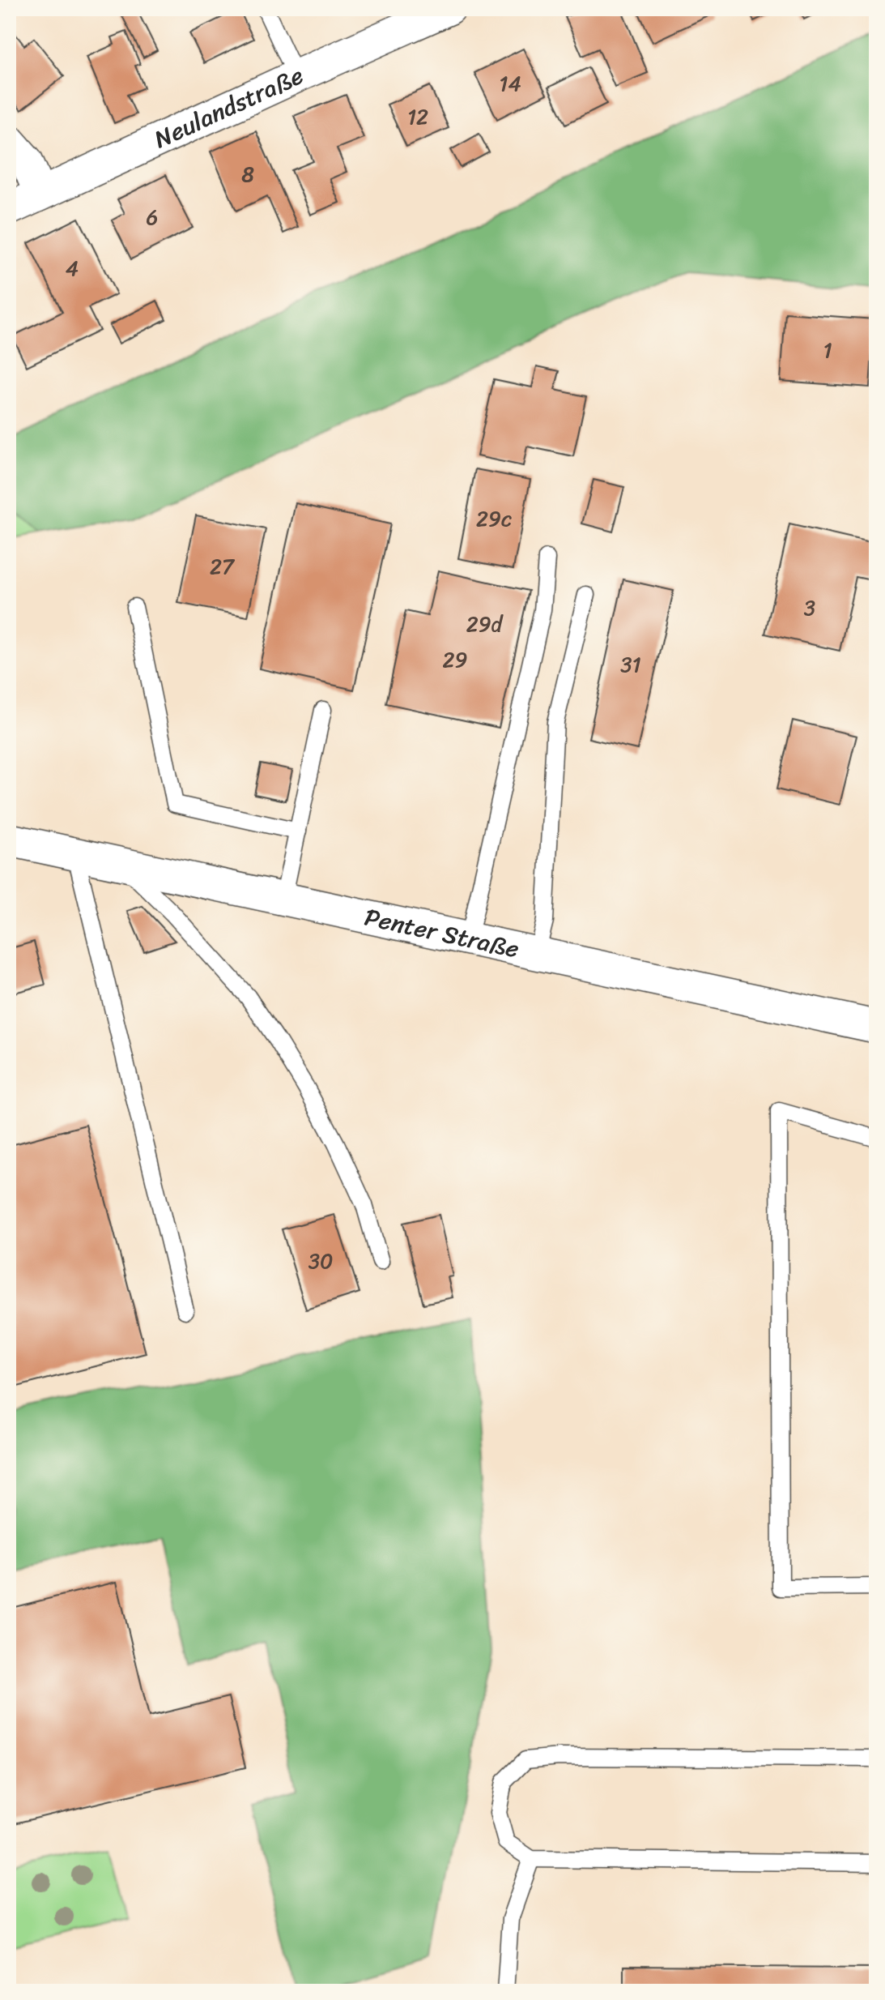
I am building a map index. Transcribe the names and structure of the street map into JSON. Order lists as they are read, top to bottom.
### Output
{
  "streets": {
    "street": ["Neulandstraße", "Penter Straße"]
  },
  "house_numbers": [
    "14",
    "12",
    "8",
    "6",
    "4",
    "1",
    "29c",
    "27",
    "3",
    "29d",
    "29",
    "31",
    "30"
  ]
}
